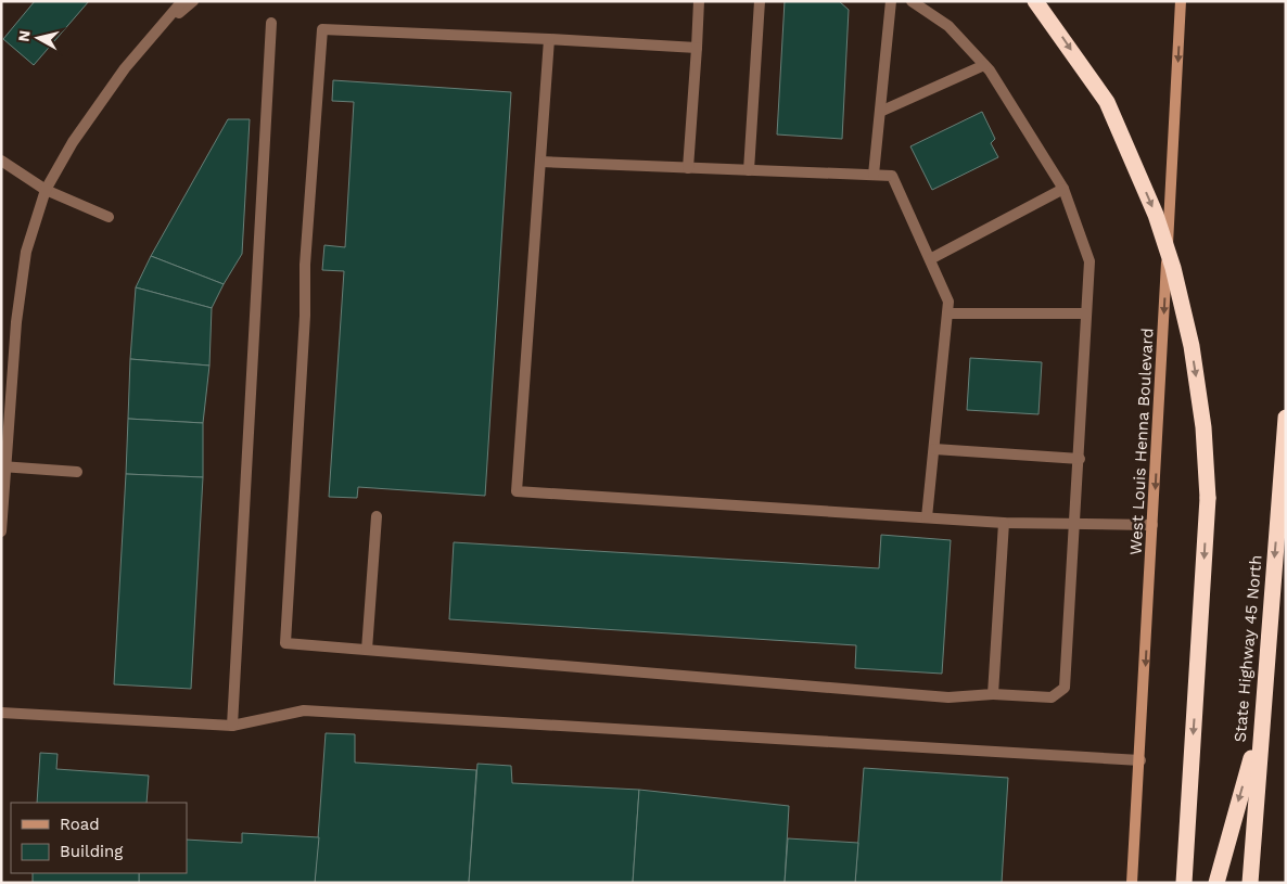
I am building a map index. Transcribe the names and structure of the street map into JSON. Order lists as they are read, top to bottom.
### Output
{
  "streets": {
    "highway": ["State Highway 45 North"],
    "main road": ["West Louis Henna Boulevard"]
  },
  "one_way": ["West Louis Henna Boulevard"],
  "legend": ["Road", "Building"],
  "north": "left"
}
